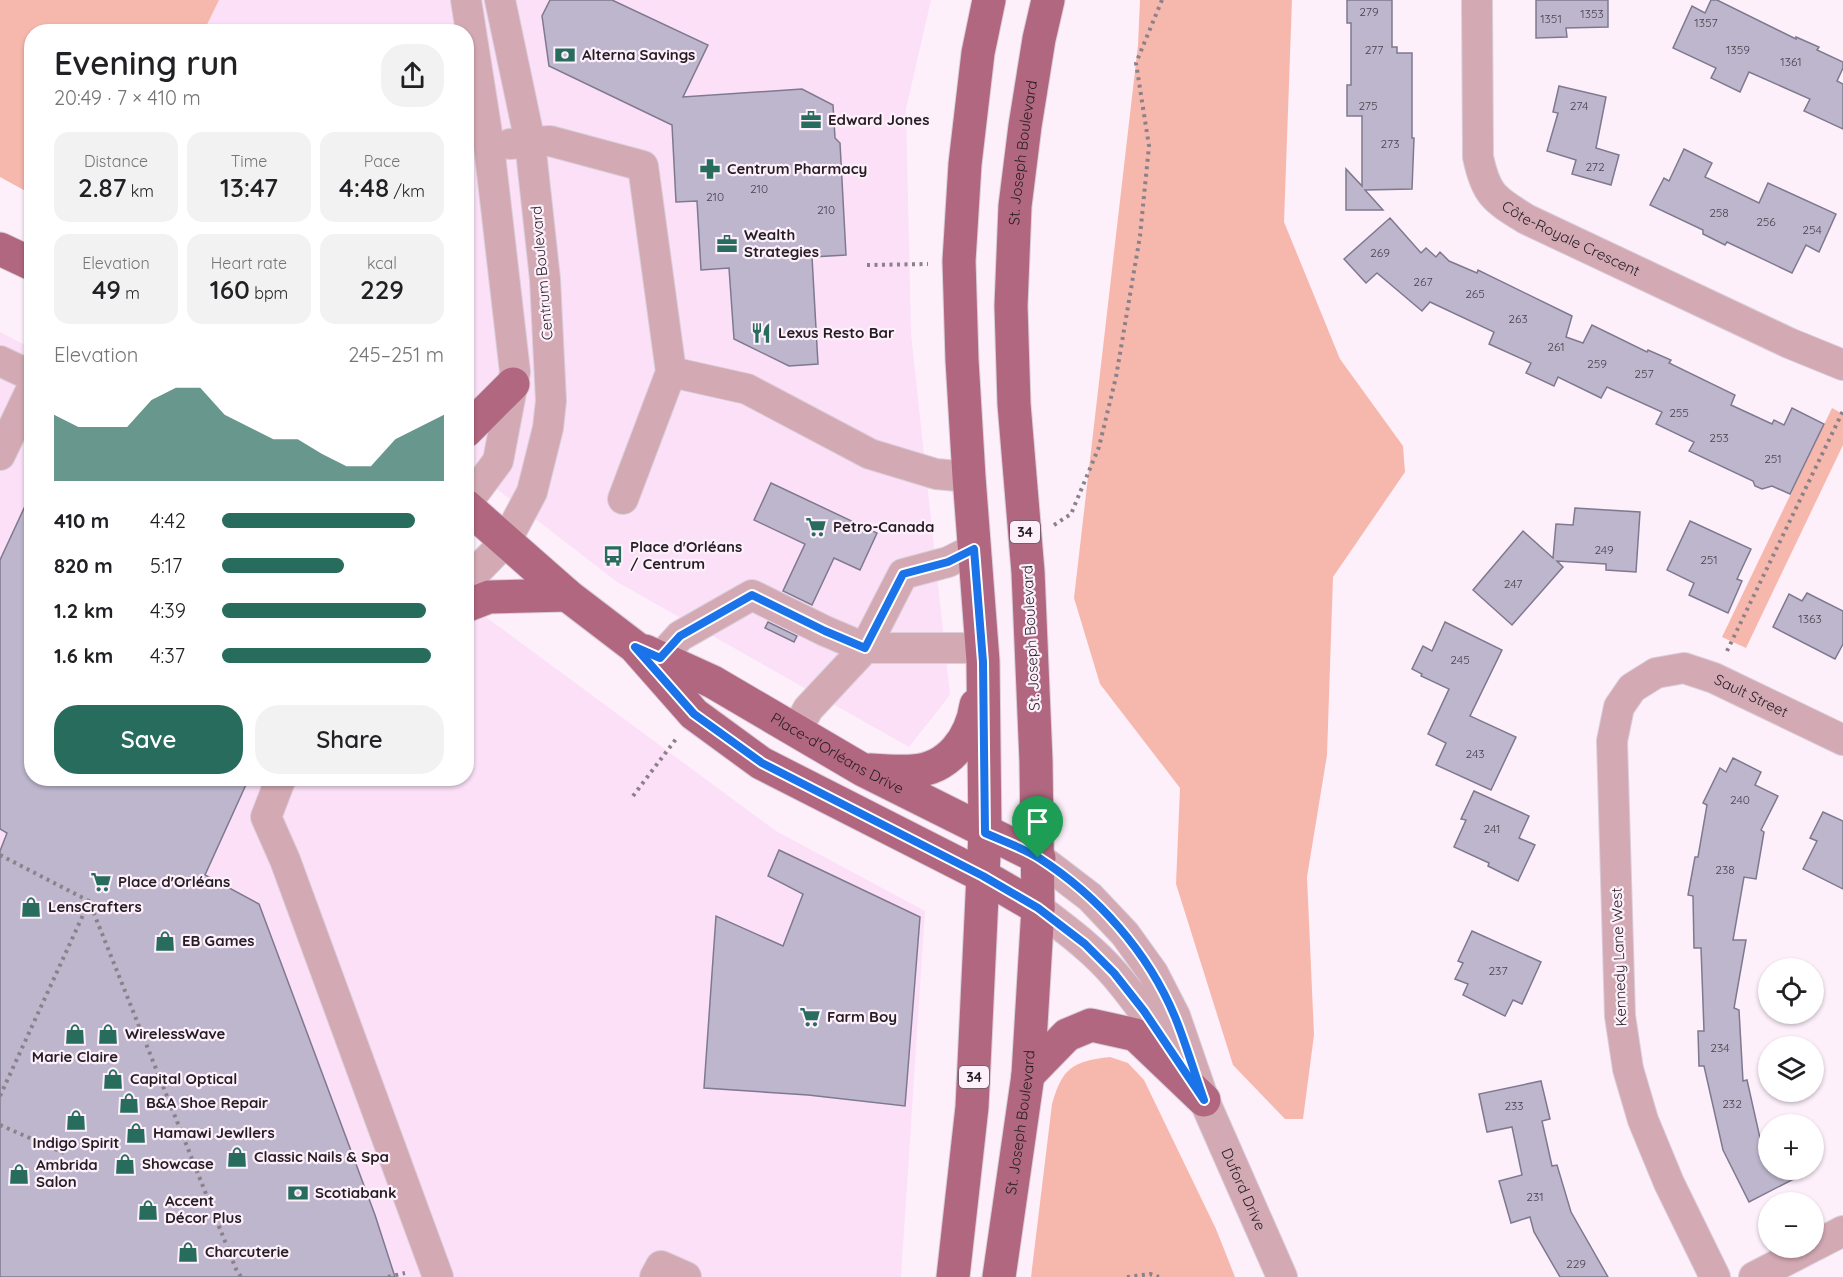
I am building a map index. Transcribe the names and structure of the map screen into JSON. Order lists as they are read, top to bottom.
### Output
{
  "streets": {
    "main road": ["St. Joseph Boulevard", "34", "Place-d'Orléans Drive"],
    "street": [
      "Côte-Royale Crescent",
      "Centrum Boulevard",
      "Sault Street",
      "Kennedy Lane West",
      "Duford Drive"
    ]
  },
  "crossings": [
    ["St. Joseph Boulevard", "Place-d'Orléans Drive"],
    ["St. Joseph Boulevard", "Duford Drive"],
    ["Centrum Boulevard", "Place-d'Orléans Drive"],
    ["34", "Place-d'Orléans Drive"],
    ["Sault Street", "Kennedy Lane West"],
    ["Place-d'Orléans Drive", "Duford Drive"]
  ],
  "places": {
    "bank": ["Alterna Savings", "Scotiabank"],
    "office": ["Edward Jones", "Wealth Strategies"],
    "pharmacy": ["Centrum Pharmacy"],
    "restaurant": ["Lexus Resto Bar"],
    "supermarket": ["Petro-Canada", "Place d'Orléans", "Farm Boy"],
    "bus stop": ["Place d'Orléans / Centrum"],
    "shop": [
      "LensCrafters",
      "EB Games",
      "Marie Claire",
      "WirelessWave",
      "Capital Optical",
      "B&A Shoe Repair",
      "Indigo Spirit",
      "Hamawi Jewllers",
      "Classic Nails & Spa",
      "Showcase",
      "Ambrida Salon",
      "Accent Décor Plus",
      "Charcuterie"
    ]
  },
  "house_numbers": [
    "279",
    "1353",
    "1351",
    "1357",
    "277",
    "1359",
    "1361",
    "275",
    "274",
    "273",
    "272",
    "210",
    "210",
    "210",
    "258",
    "256",
    "254",
    "269",
    "267",
    "265",
    "263",
    "261",
    "259",
    "257",
    "255",
    "253",
    "251",
    "249",
    "251",
    "247",
    "1363",
    "245",
    "243",
    "240",
    "241",
    "238",
    "237",
    "234",
    "232",
    "233",
    "231",
    "229"
  ],
  "page": {
    "heading": ["Evening run", "20:49 · 7 × 410 m"],
    "stats": [
      ["Distance", "2.87 km"],
      ["Time", "13:47"],
      ["Pace", "4:48 /km"],
      ["Elevation", "49 m"],
      ["Heart rate", "160 bpm"],
      ["kcal", "229"]
    ],
    "chart": ["Elevation", "245–251 m"],
    "list": [
      {
        "name": "410 m",
        "note": "4:42"
      },
      {
        "name": "820 m",
        "note": "5:17"
      },
      {
        "name": "1.2 km",
        "note": "4:39"
      },
      {
        "name": "1.6 km",
        "note": "4:37"
      }
    ],
    "buttons": ["Save", "Share"],
    "map_buttons": ["+", "−"]
  }
}
